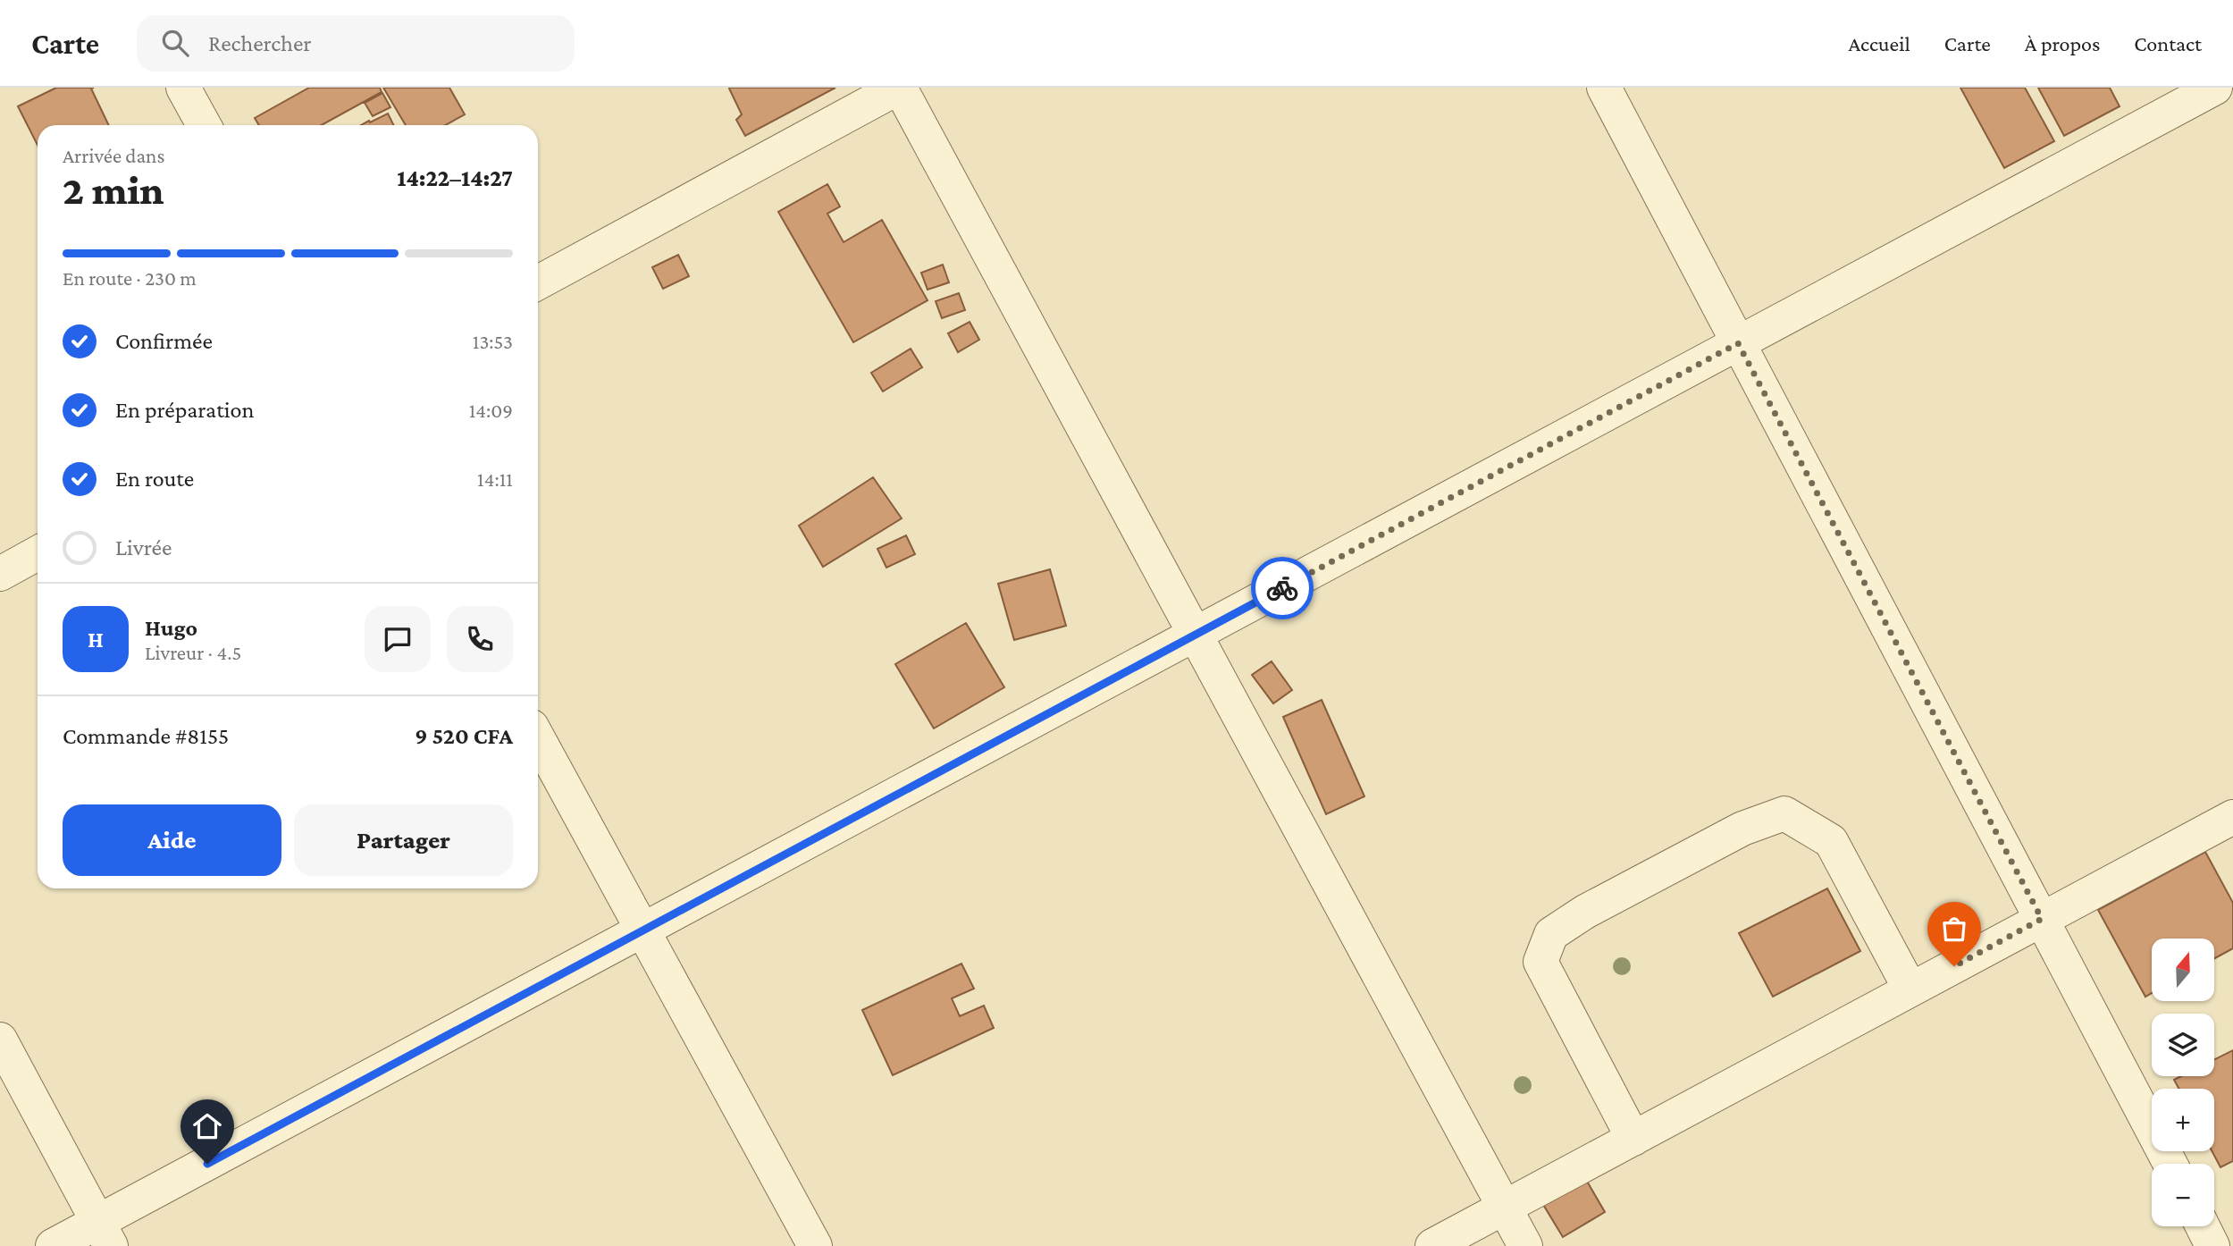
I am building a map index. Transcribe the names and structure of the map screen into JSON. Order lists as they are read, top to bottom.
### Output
{
  "north": "top",
  "page": {
    "header": "Carte",
    "search": "Rechercher",
    "nav": [
      "Accueil",
      "Carte",
      "À propos",
      "Contact"
    ],
    "heading": ["2 min", "Arrivée dans", "14:22–14:27"],
    "panel": [
      "Hugo",
      "Livreur · 4.5",
      "Commande #8155",
      "9 520 CFA"
    ],
    "bar": "En route · 230 m",
    "list": [
      ["Confirmée", "13:53"],
      ["En préparation", "14:09"],
      ["En route", "14:11"],
      "Livrée"
    ],
    "round": "H",
    "buttons": ["Aide", "Partager"],
    "map_buttons": ["+", "−"]
  }
}
